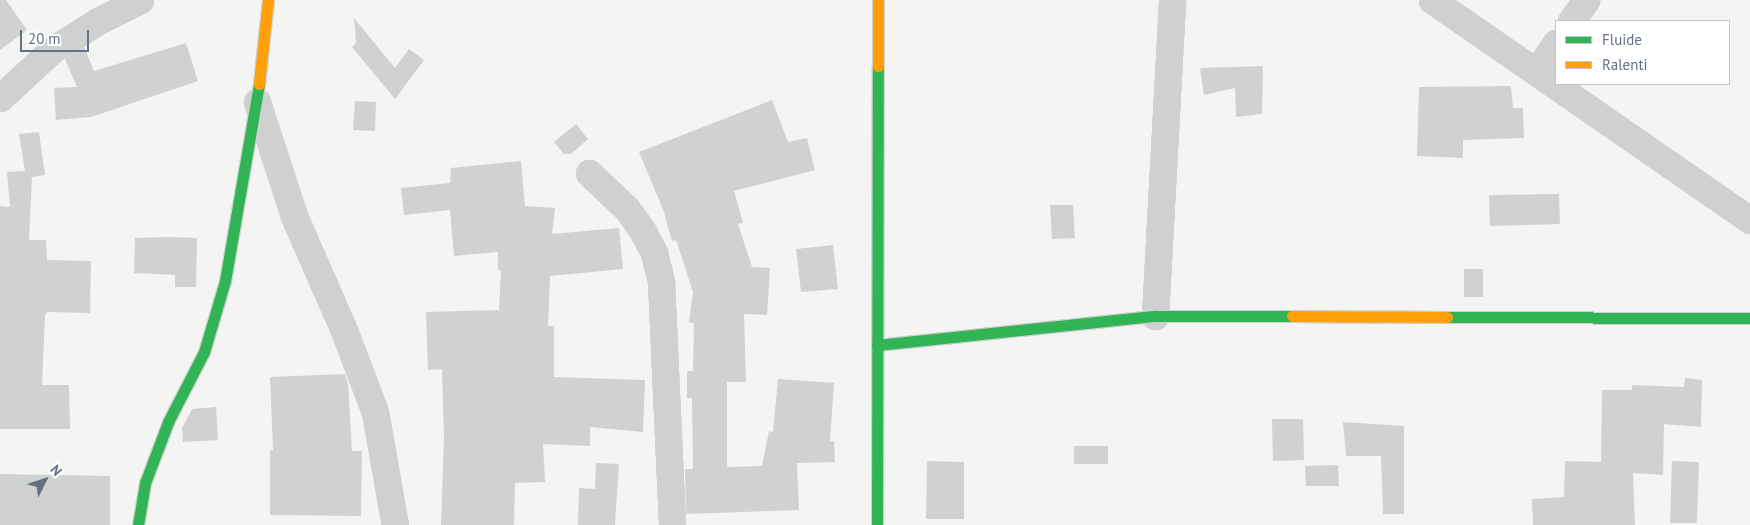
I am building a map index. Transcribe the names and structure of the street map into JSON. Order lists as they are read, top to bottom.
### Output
{
  "legend": ["Fluide", "Ralenti"],
  "scale_bar": "20 m",
  "north": "top right"
}
